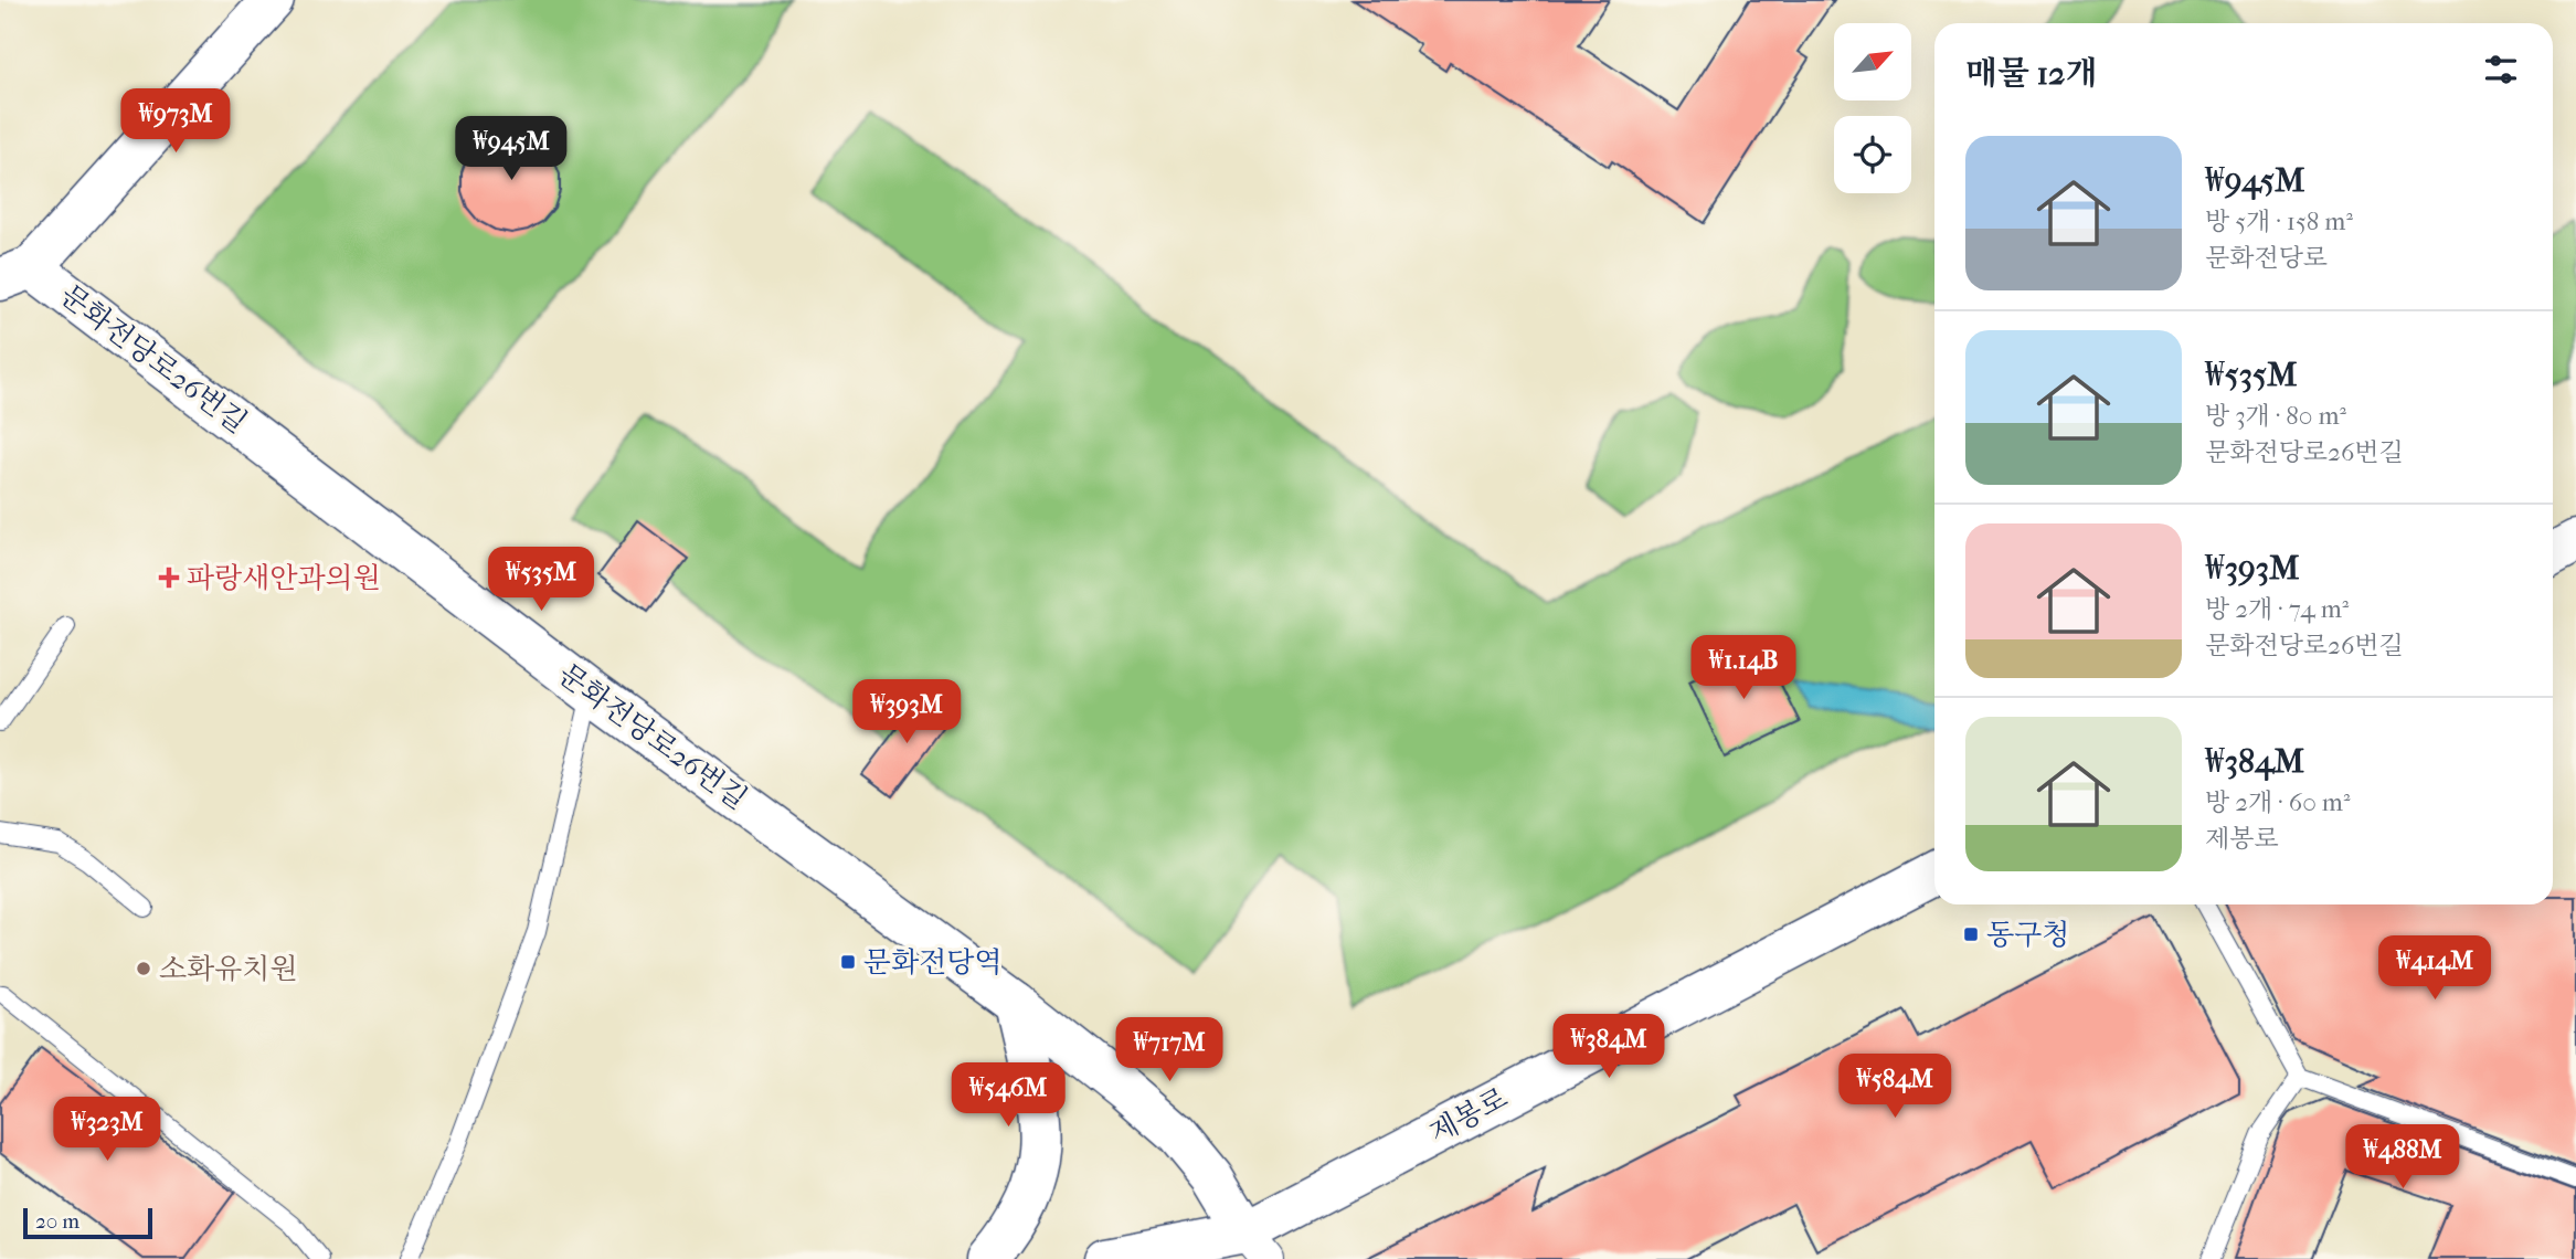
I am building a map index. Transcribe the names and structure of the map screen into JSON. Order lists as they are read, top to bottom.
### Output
{
  "streets": {
    "street": ["문화전당로26번길", "제봉로"]
  },
  "crossings": [
    ["문화전당로26번길", "제봉로"]
  ],
  "places": {
    "health": ["파랑새안과의원"],
    "transit": ["동구청", "문화전당역"],
    "other": ["소화유치원"]
  },
  "scale_bar": "20 m",
  "north": "top right",
  "page": {
    "heading": "매물 12개",
    "price": [
      "₩973M",
      "₩945M",
      "₩535M",
      "₩1.14B",
      "₩393M",
      "₩414M",
      "₩384M",
      "₩717M",
      "₩584M",
      "₩546M",
      "₩323M",
      "₩488M"
    ],
    "list": [
      {
        "name": "₩945M",
        "note": "방 5개 · 158 m² · 문화전당로"
      },
      {
        "name": "₩535M",
        "note": "방 3개 · 80 m² · 문화전당로26번길"
      },
      {
        "name": "₩393M",
        "note": "방 2개 · 74 m² · 문화전당로26번길"
      },
      {
        "name": "₩384M",
        "note": "방 2개 · 60 m² · 제봉로"
      }
    ],
    "scale": "20 m"
  }
}
